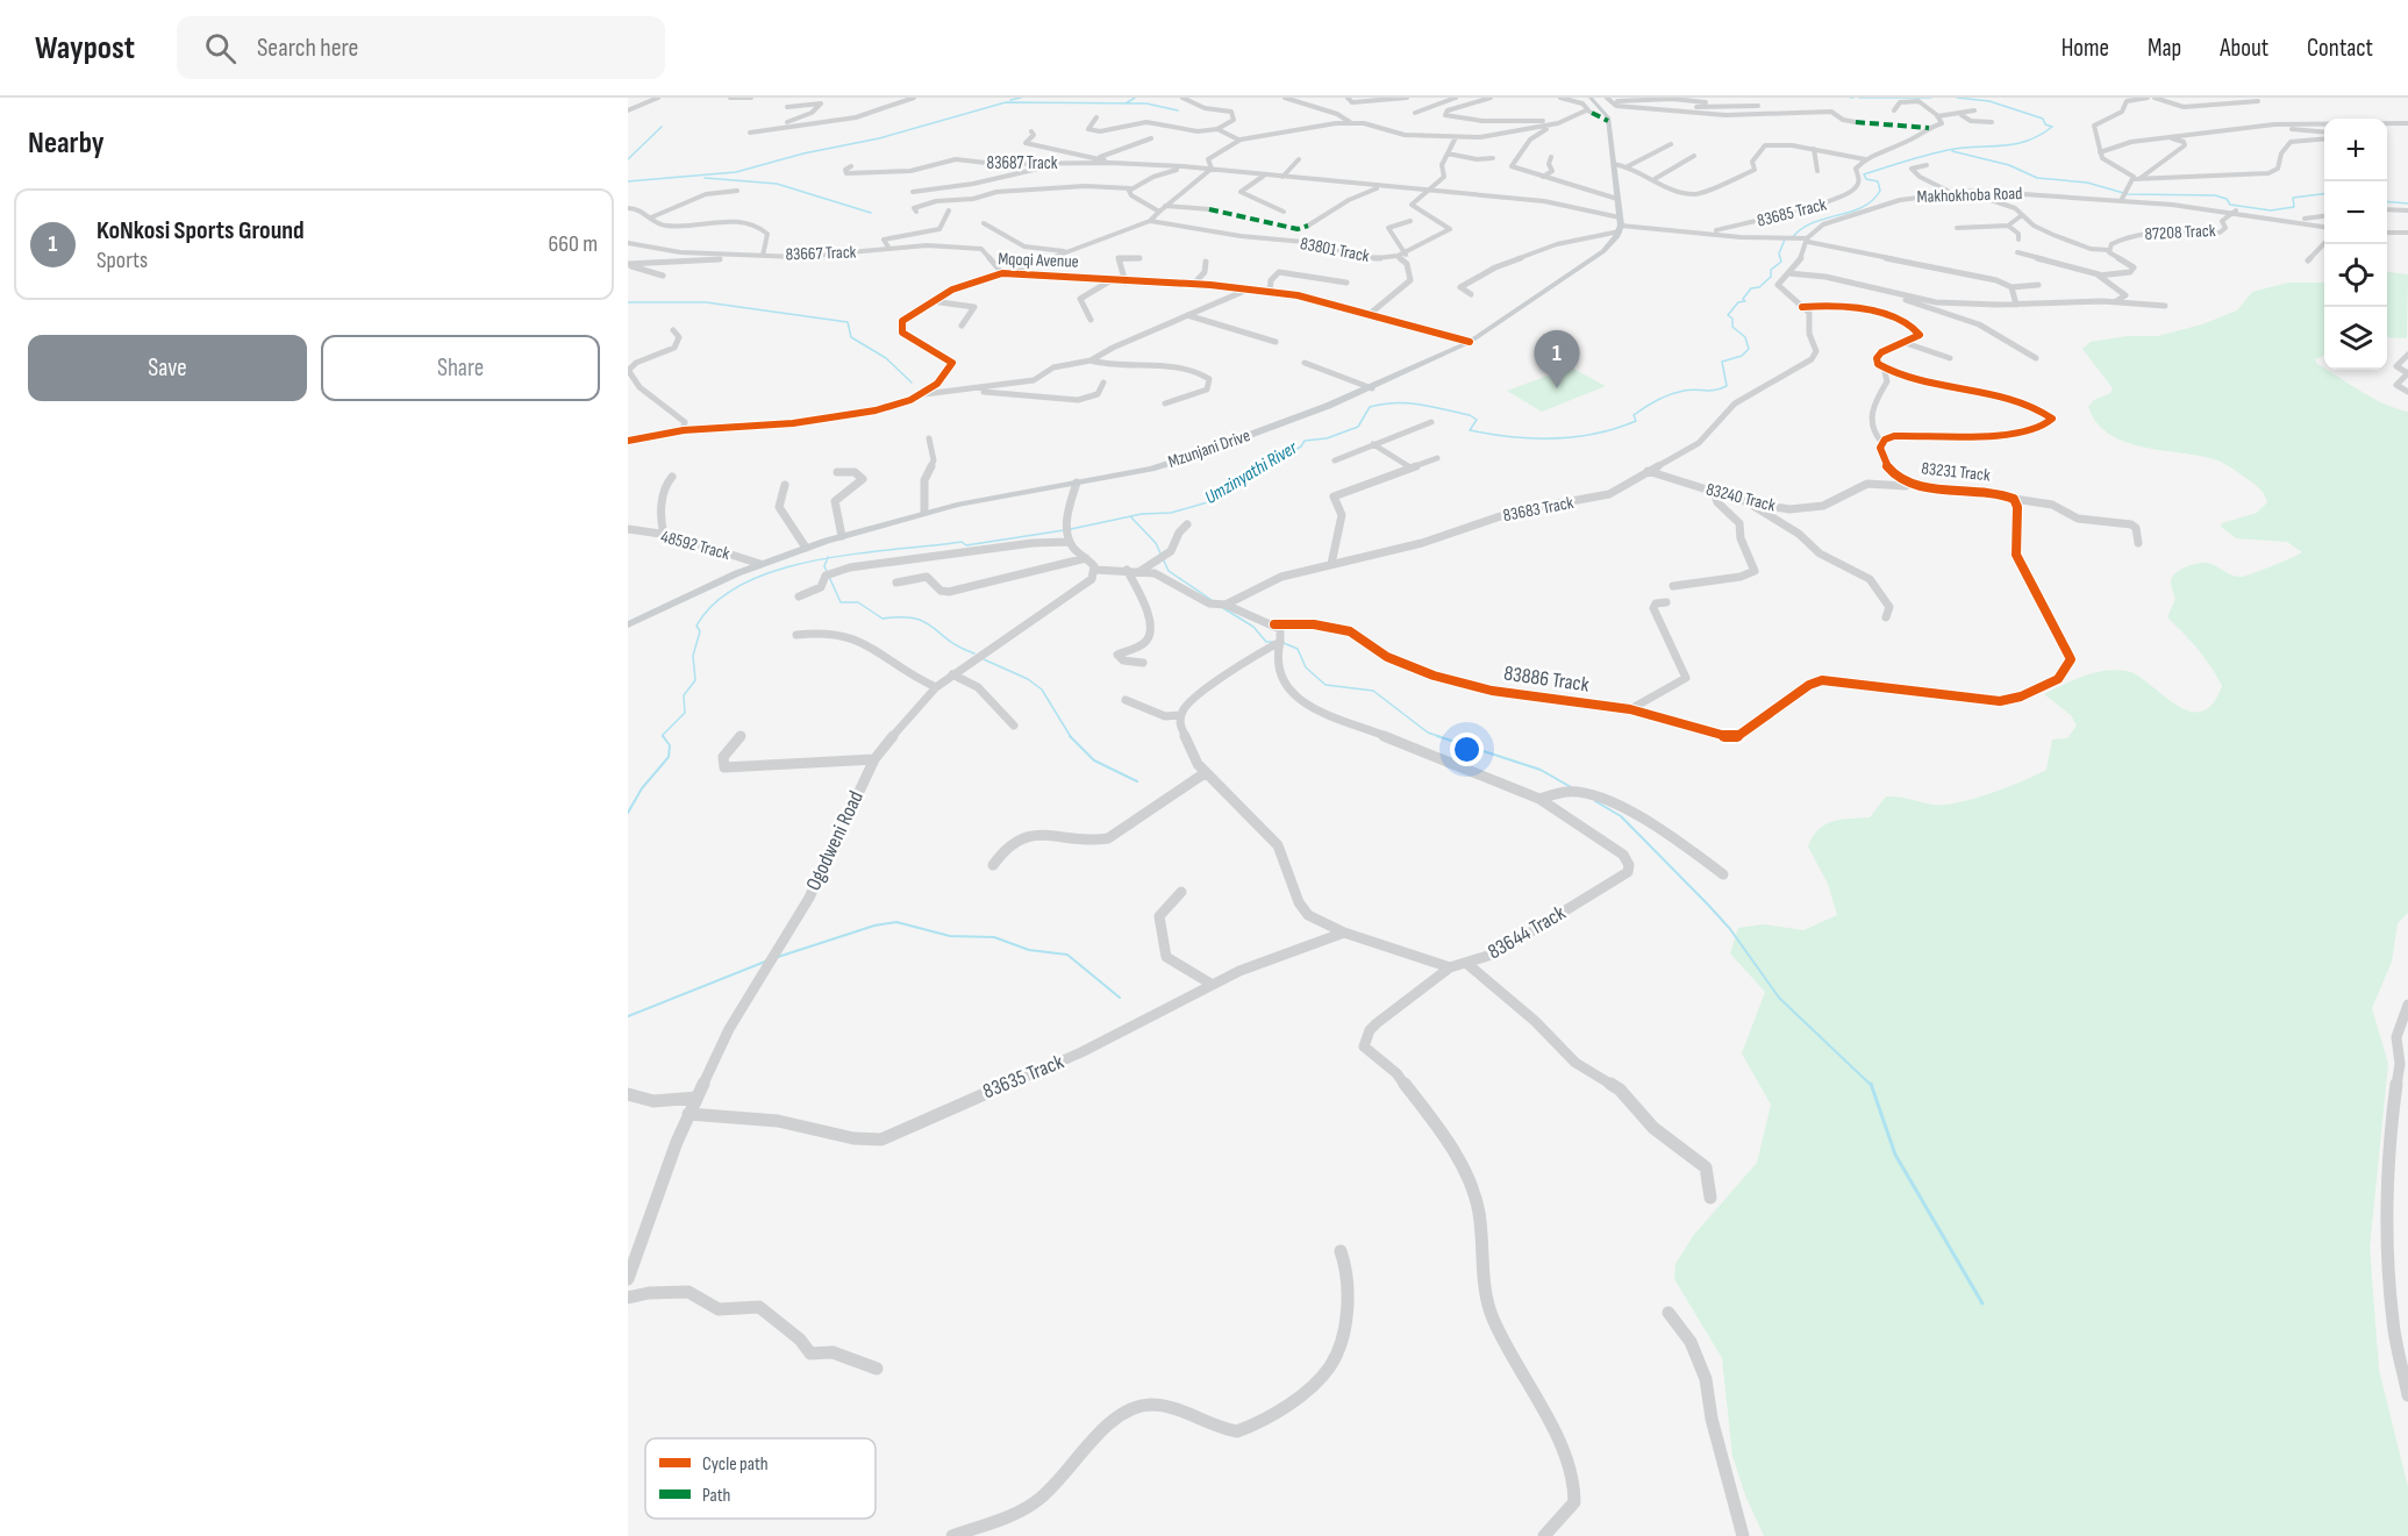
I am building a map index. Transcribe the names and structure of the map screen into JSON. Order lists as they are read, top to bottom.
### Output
{
  "streets": {
    "main road": ["Mzunjani Drive"],
    "street": [
      "83687 Track",
      "Makhokhoba Road",
      "83685 Track",
      "87208 Track",
      "83801 Track",
      "83667 Track",
      "Mqoqi Avenue",
      "83231 Track",
      "83240 Track",
      "83683 Track",
      "48592 Track",
      "83886 Track",
      "Ogodweni Road",
      "83644 Track",
      "83635 Track"
    ]
  },
  "crossings": [
    ["83687 Track", "Mzunjani Drive"],
    ["Makhokhoba Road", "87208 Track"],
    ["83801 Track", "Mqoqi Avenue"],
    ["83667 Track", "Mqoqi Avenue"],
    ["Mqoqi Avenue", "Mzunjani Drive"],
    ["Mzunjani Drive", "48592 Track"],
    ["83231 Track", "83240 Track"],
    ["83231 Track", "83886 Track"],
    ["83240 Track", "83683 Track"],
    ["83886 Track", "83644 Track"],
    ["Ogodweni Road", "83635 Track"],
    ["83644 Track", "83635 Track"]
  ],
  "water": ["Umzinyathi River"],
  "legend": ["Cycle path", "Path"],
  "page": {
    "header": "Waypost",
    "search": "Search here",
    "nav": [
      "Home",
      "Map",
      "About",
      "Contact"
    ],
    "heading": "Nearby",
    "map_buttons": ["+", "−"],
    "list": [
      {
        "mark": "1",
        "name": "KoNkosi Sports Ground",
        "note": "Sports",
        "value": "660 m"
      }
    ],
    "buttons": ["Save", "Share"],
    "pins": "1"
  }
}
